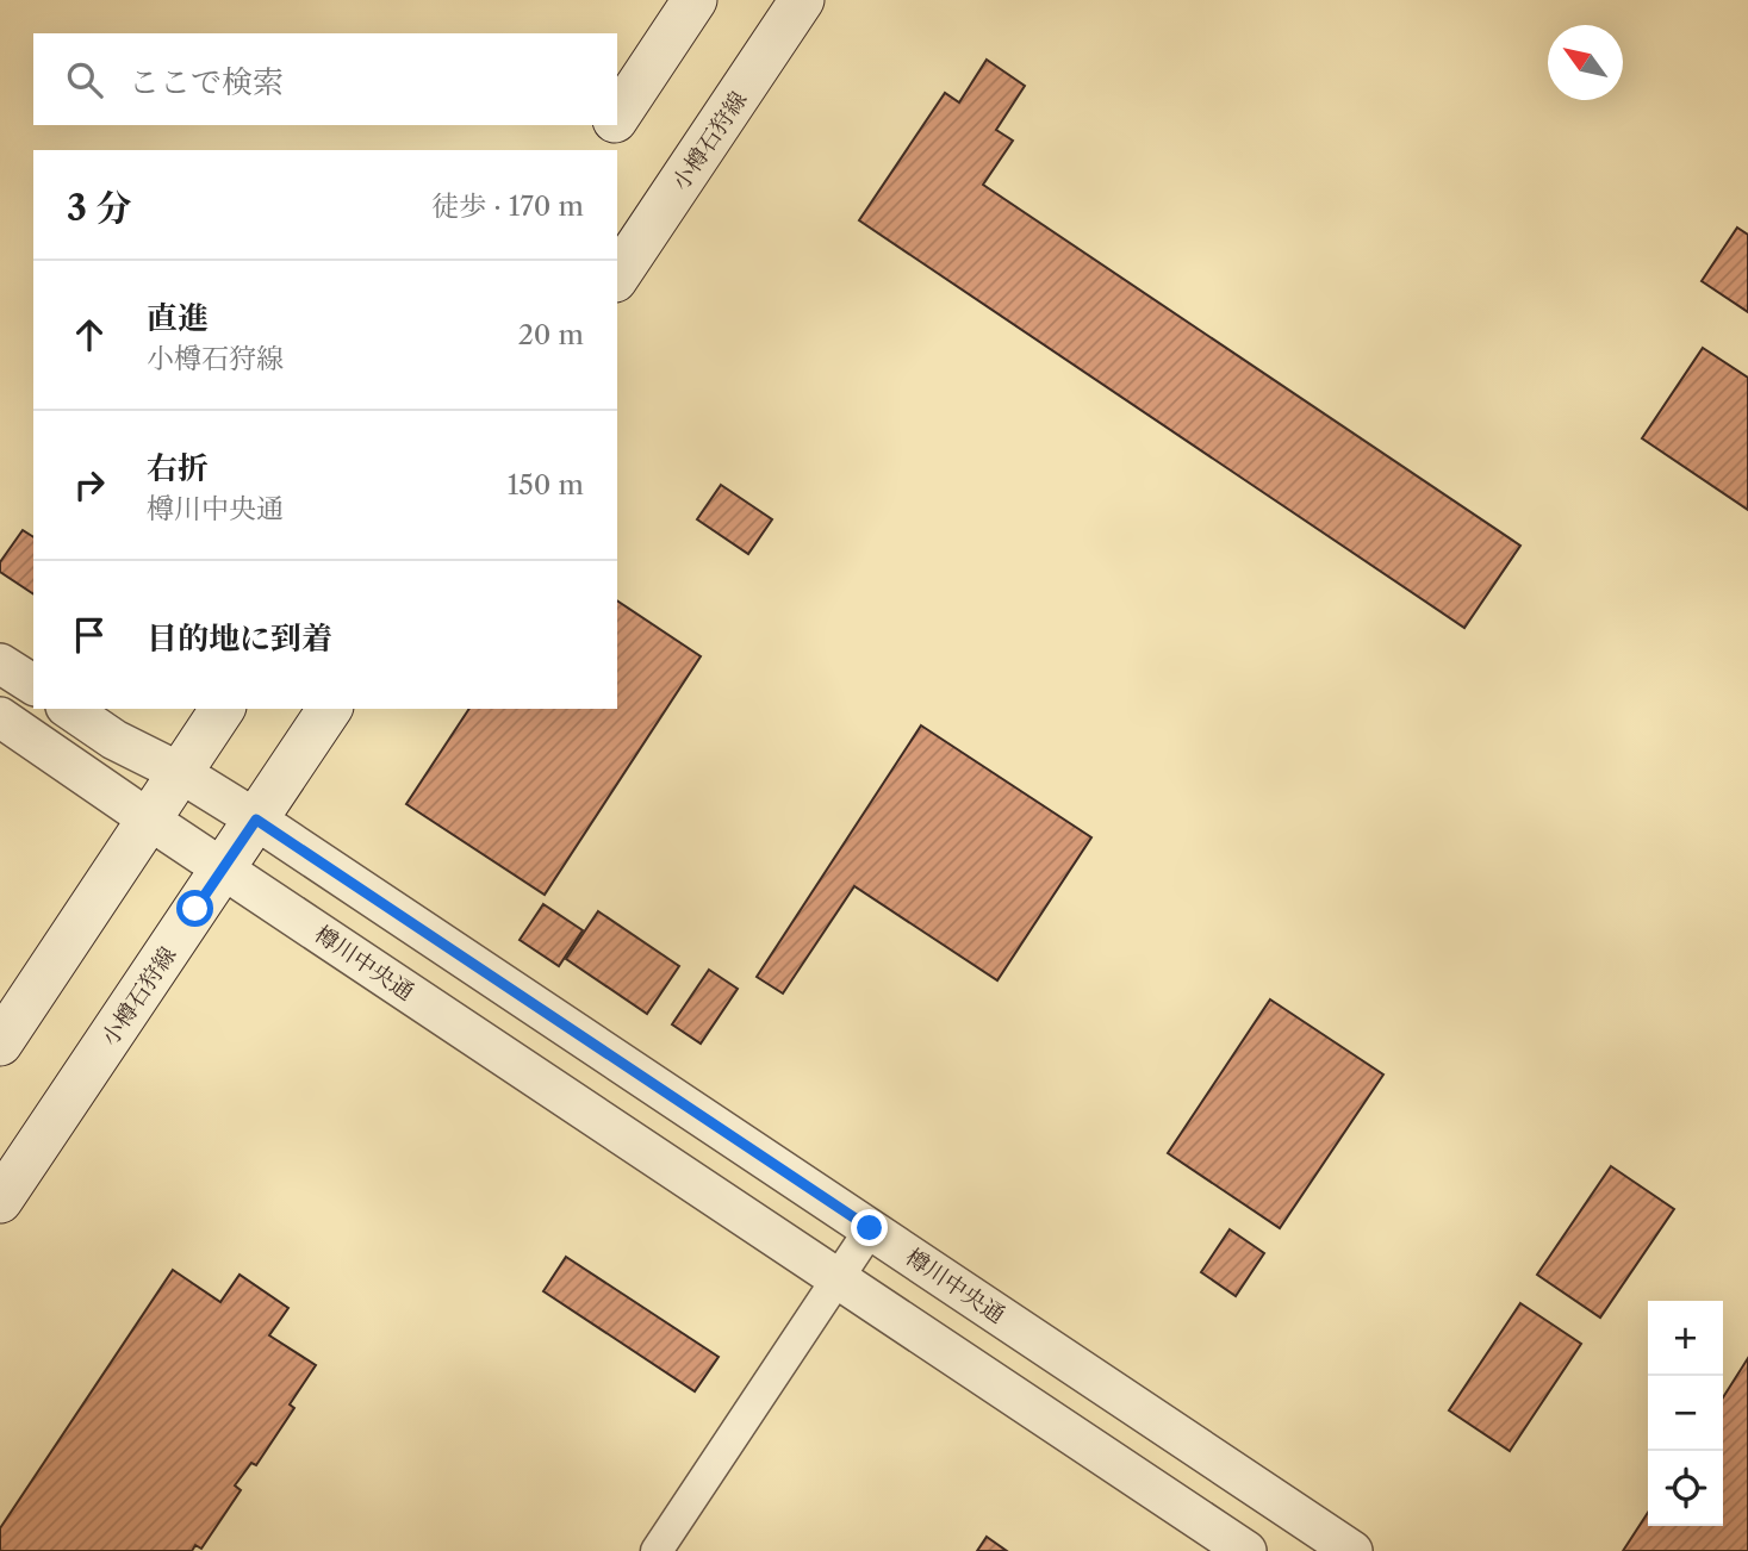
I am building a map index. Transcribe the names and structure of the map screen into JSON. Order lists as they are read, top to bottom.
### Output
{
  "streets": {
    "main road": ["小樽石狩線"],
    "street": ["樽川中央通"]
  },
  "crossings": [
    ["小樽石狩線", "樽川中央通"]
  ],
  "north": "top left",
  "page": {
    "search": "ここで検索",
    "heading": ["3 分", "徒歩 · 170 m"],
    "list": [
      ["直進", "小樽石狩線", "20 m"],
      ["右折", "樽川中央通", "150 m"],
      "目的地に到着"
    ],
    "map_buttons": ["+", "−"]
  }
}
